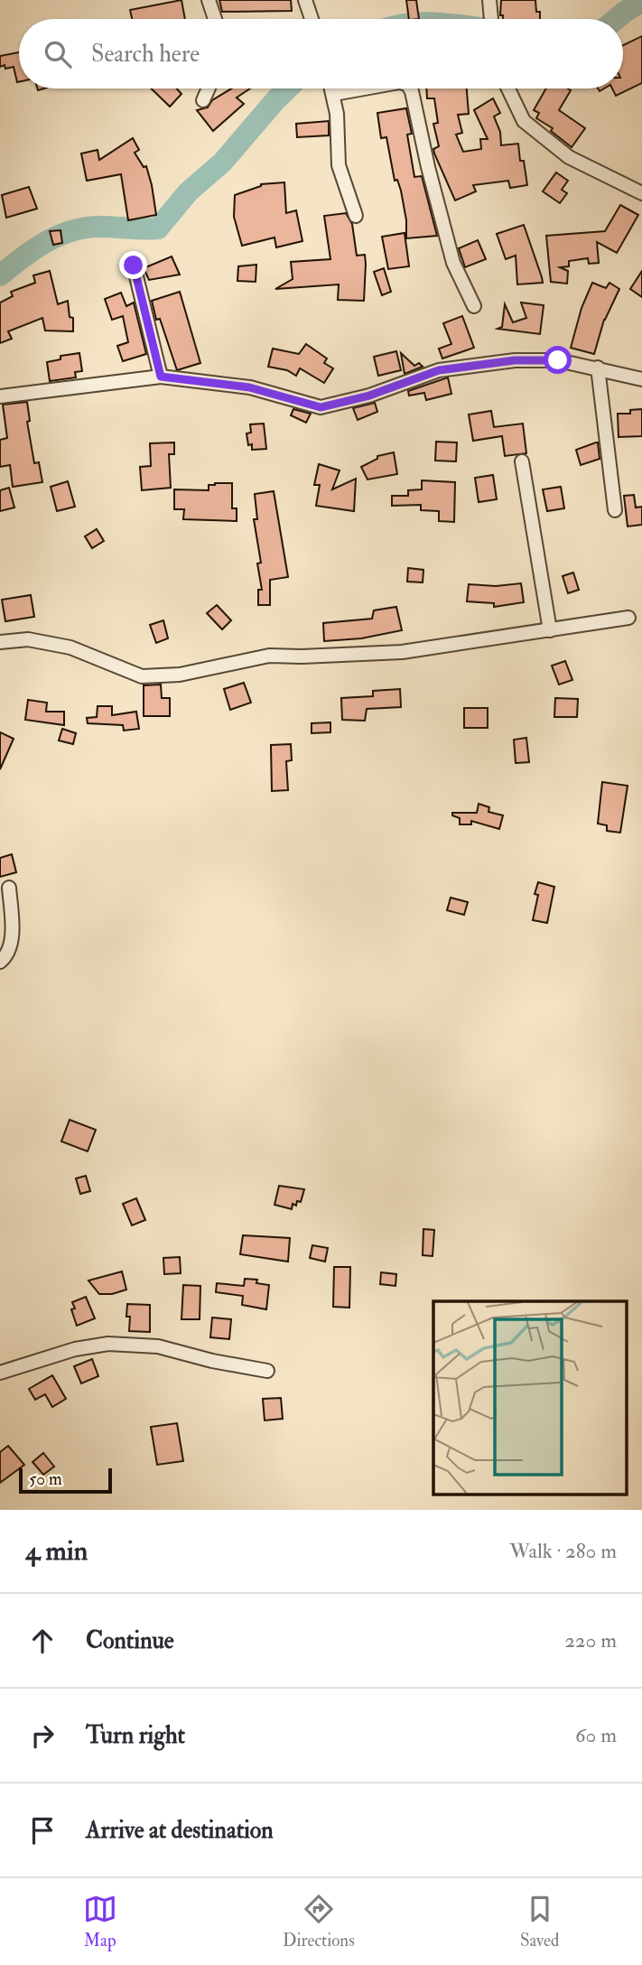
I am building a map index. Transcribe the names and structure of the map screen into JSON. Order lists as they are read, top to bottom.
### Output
{
  "scale_bar": "50 m",
  "page": {
    "search": "Search here",
    "scale": "50 m",
    "heading": ["4 min", "Walk · 280 m"],
    "list": [
      ["Continue", "220 m"],
      ["Turn right", "60 m"],
      "Arrive at destination"
    ],
    "nav": ["Map", "Directions", "Saved"]
  }
}
